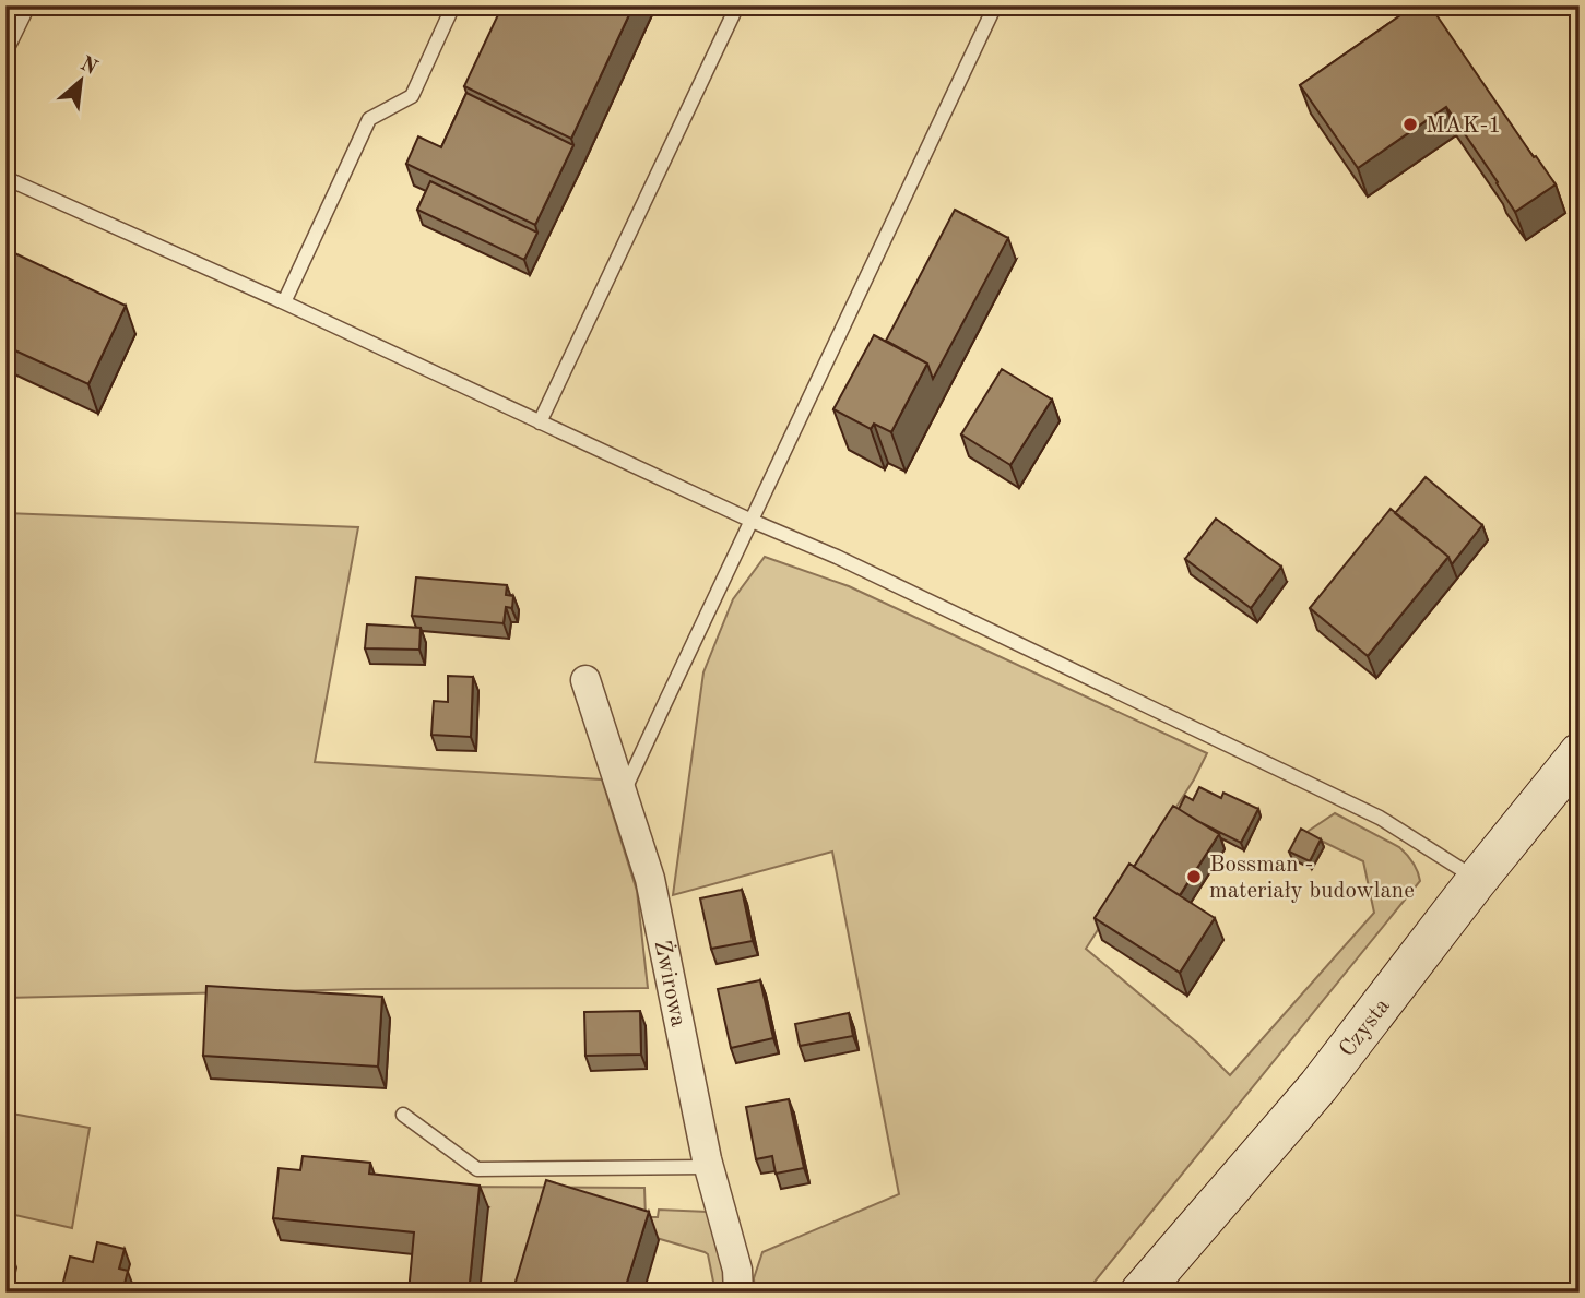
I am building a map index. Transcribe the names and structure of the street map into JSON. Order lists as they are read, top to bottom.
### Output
{
  "streets": {
    "main road": ["Czysta"],
    "street": ["Żwirowa"]
  },
  "places": ["MAK-1", "Bossman - materiały budowlane"],
  "north": "top right"
}
